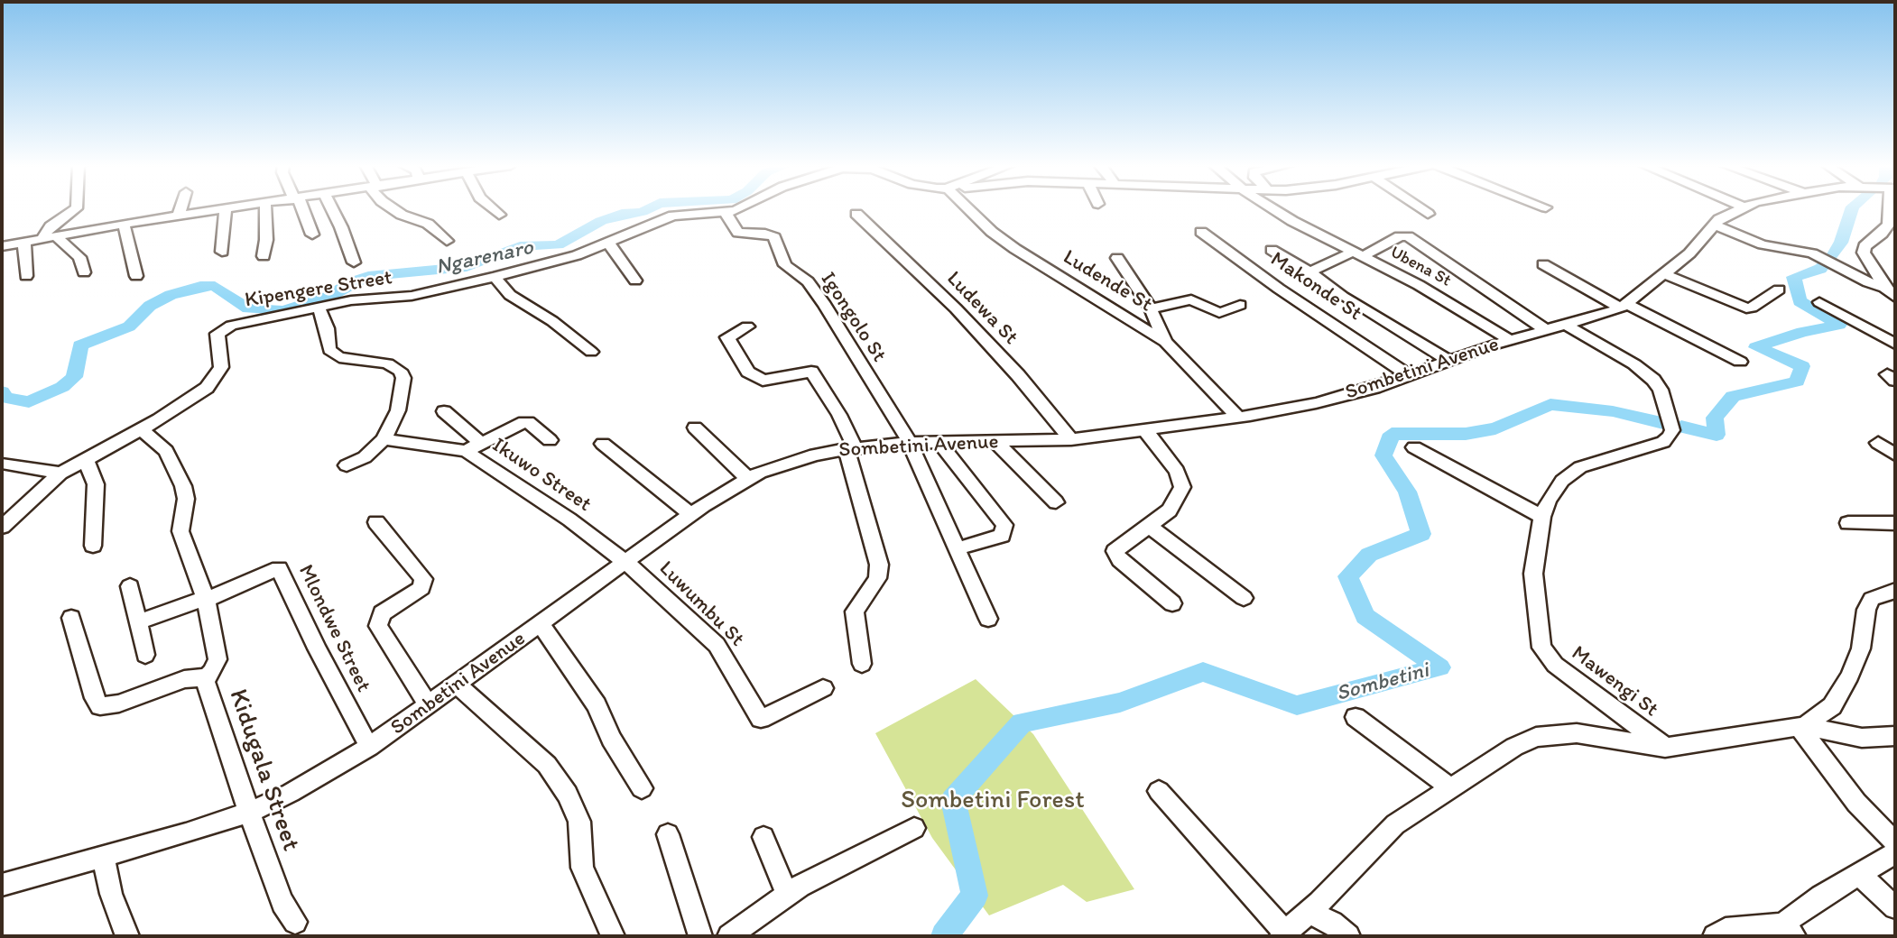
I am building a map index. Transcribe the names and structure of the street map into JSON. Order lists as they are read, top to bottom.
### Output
{
  "streets": {
    "street": [
      "Ubena St",
      "Ludende St",
      "Makonde St",
      "Kipengere Street",
      "Ludewa St",
      "Igongolo St",
      "Sombetini Avenue",
      "Ikuwo Street",
      "Luwumbu St",
      "Mlondwe Street",
      "Mawengi St",
      "Kidugala Street"
    ]
  },
  "crossings": [
    ["Ubena St", "Sombetini Avenue"],
    ["Ludende St", "Sombetini Avenue"],
    ["Makonde St", "Sombetini Avenue"],
    ["Kipengere Street", "Igongolo St"],
    ["Kipengere Street", "Kidugala Street"],
    ["Ludewa St", "Sombetini Avenue"],
    ["Igongolo St", "Sombetini Avenue"],
    ["Sombetini Avenue", "Ikuwo Street"],
    ["Sombetini Avenue", "Luwumbu St"],
    ["Sombetini Avenue", "Mlondwe Street"],
    ["Sombetini Avenue", "Mawengi St"],
    ["Sombetini Avenue", "Kidugala Street"],
    ["Ikuwo Street", "Luwumbu St"],
    ["Mlondwe Street", "Kidugala Street"]
  ],
  "water": ["Ngarenaro", "Sombetini"],
  "parks": ["Sombetini Forest"]
}
